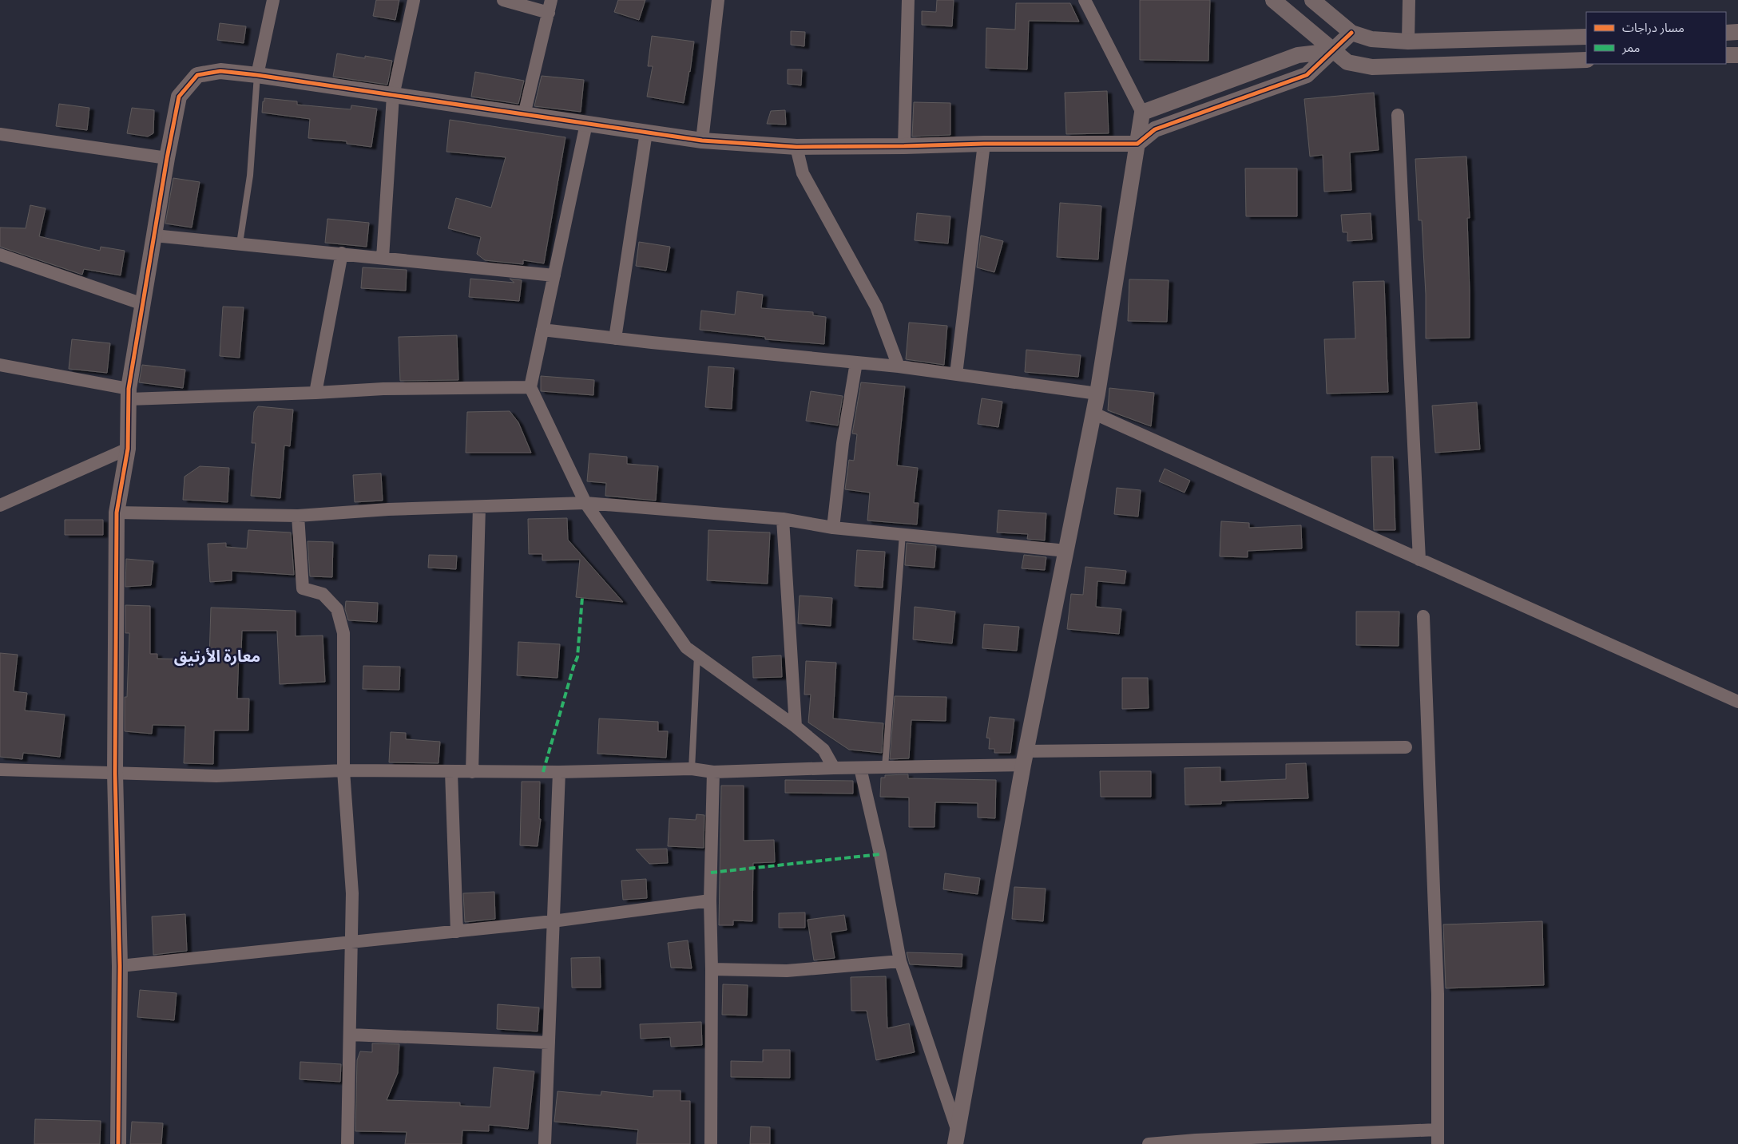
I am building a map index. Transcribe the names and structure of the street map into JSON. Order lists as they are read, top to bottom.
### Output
{
  "districts": ["معارة الأرتيق"],
  "legend": ["مسار دراجات", "ممر"]
}
